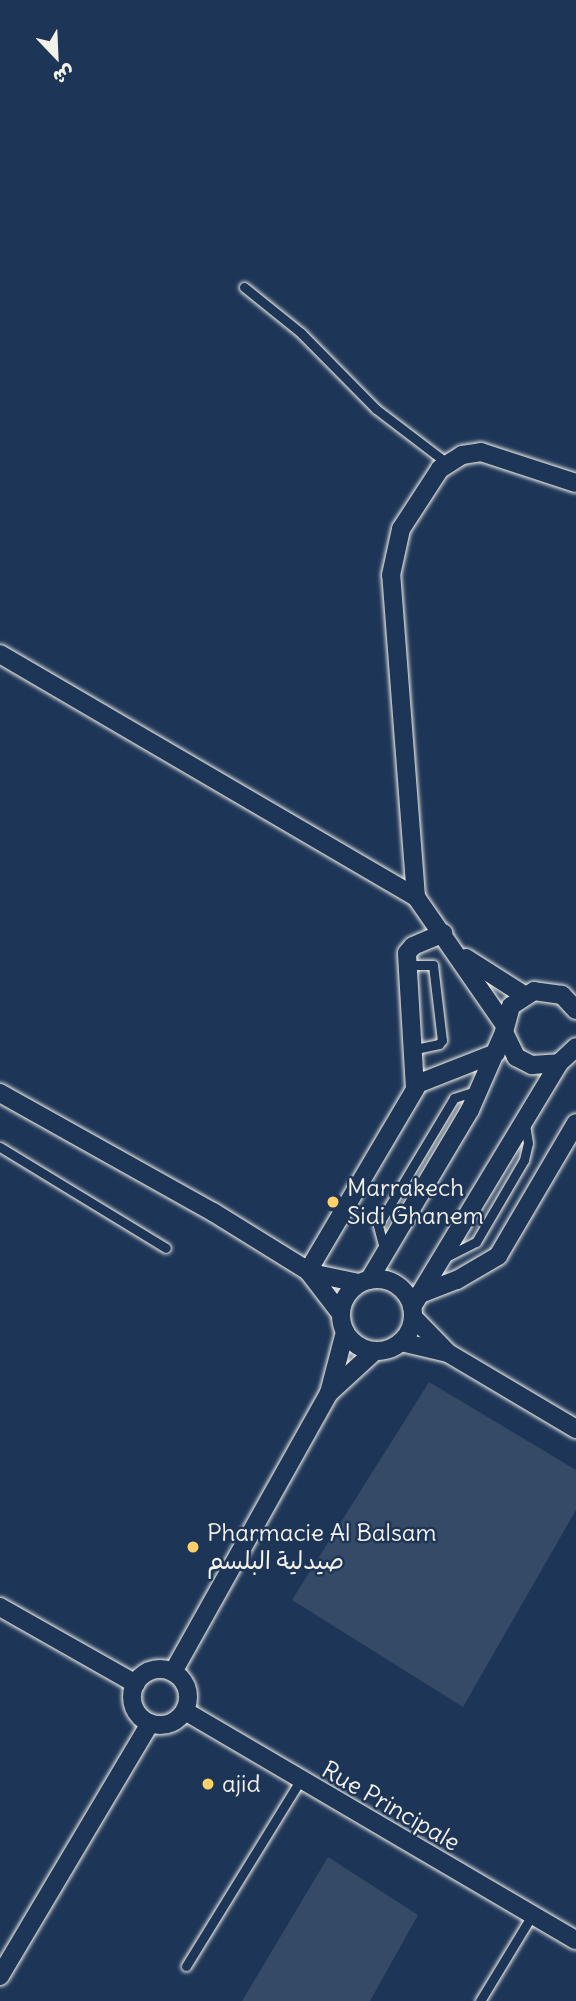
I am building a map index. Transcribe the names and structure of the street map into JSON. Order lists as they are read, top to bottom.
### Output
{
  "streets": {
    "street": ["Rue Principale"]
  },
  "places": ["Marrakech Sidi Ghanem", "Pharmacie Al Balsam صيدلية البلسم", "ajid"],
  "north": "bottom right"
}
